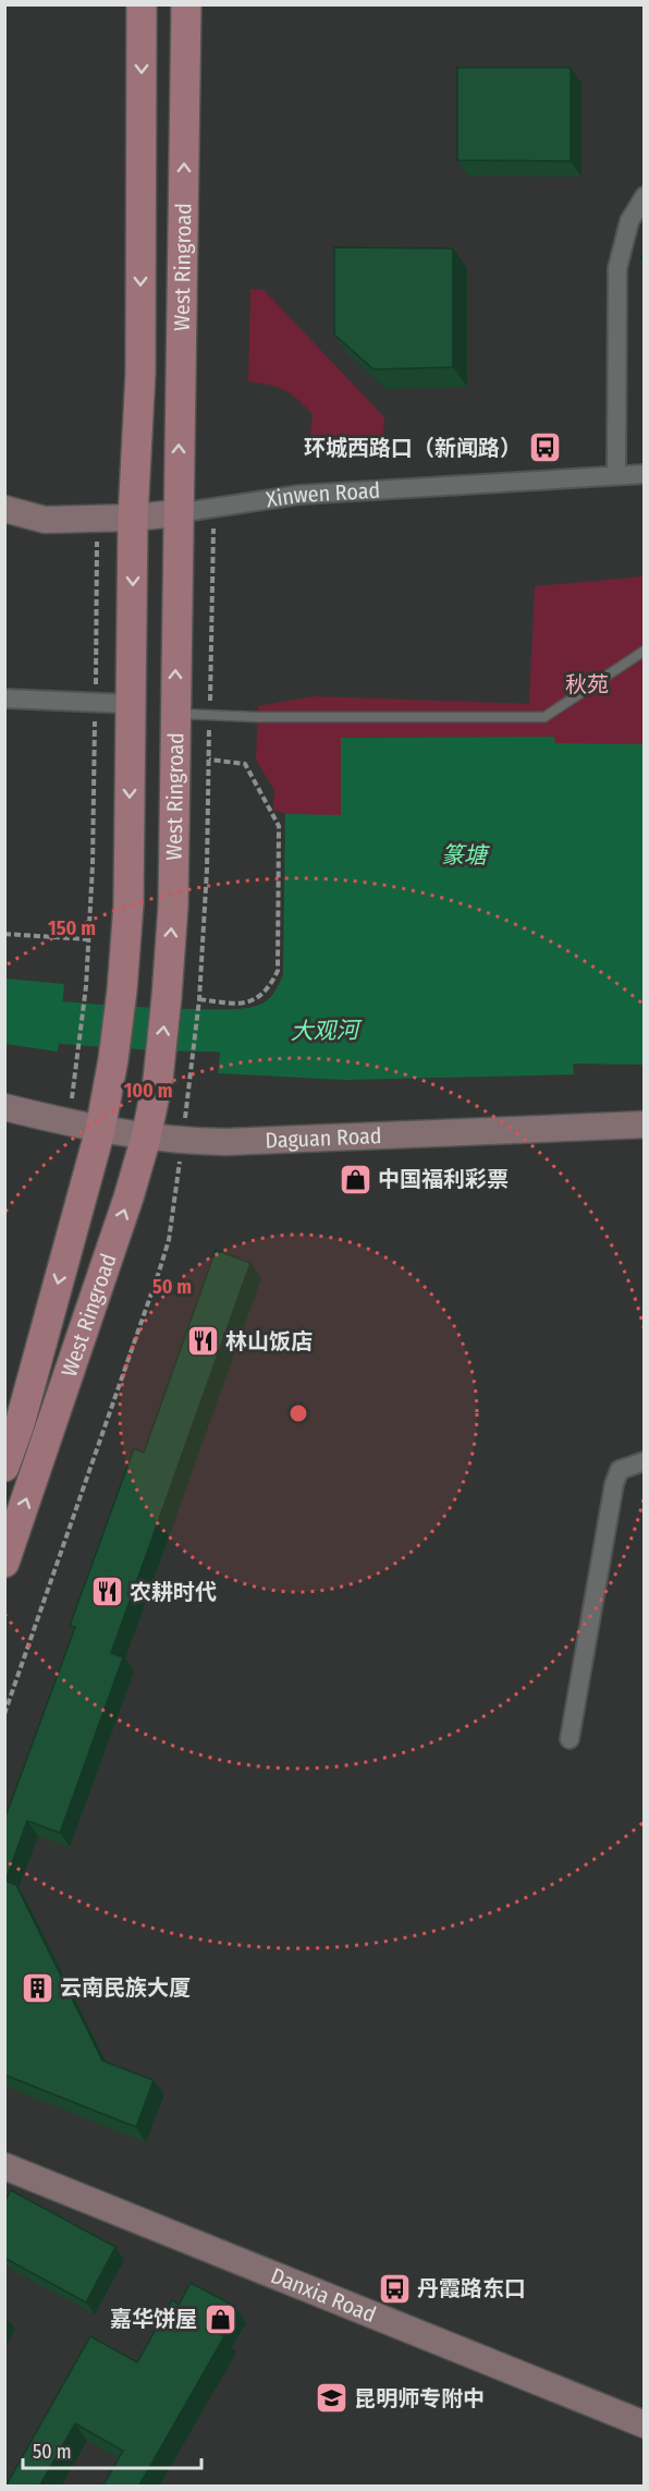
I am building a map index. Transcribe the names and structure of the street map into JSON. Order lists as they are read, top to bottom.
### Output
{
  "streets": {
    "main road": ["West Ringroad"],
    "street": ["Xinwen Road", "Daguan Road", "Danxia Road"]
  },
  "crossings": [
    ["West Ringroad", "Xinwen Road"],
    ["West Ringroad", "Daguan Road"]
  ],
  "water": ["篆塘", "大观河"],
  "parks": ["秋苑"],
  "places": {
    "bus stop": ["环城西路口（新闻路）", "丹霞路东口"],
    "shop": ["中国福利彩票", "嘉华饼屋"],
    "restaurant": ["林山饭店", "农耕时代"],
    "building": ["云南民族大厦"],
    "school or university": ["昆明师专附中"]
  },
  "scale_bar": "50 m",
  "rings": ["150 m", "100 m", "50 m"]
}
